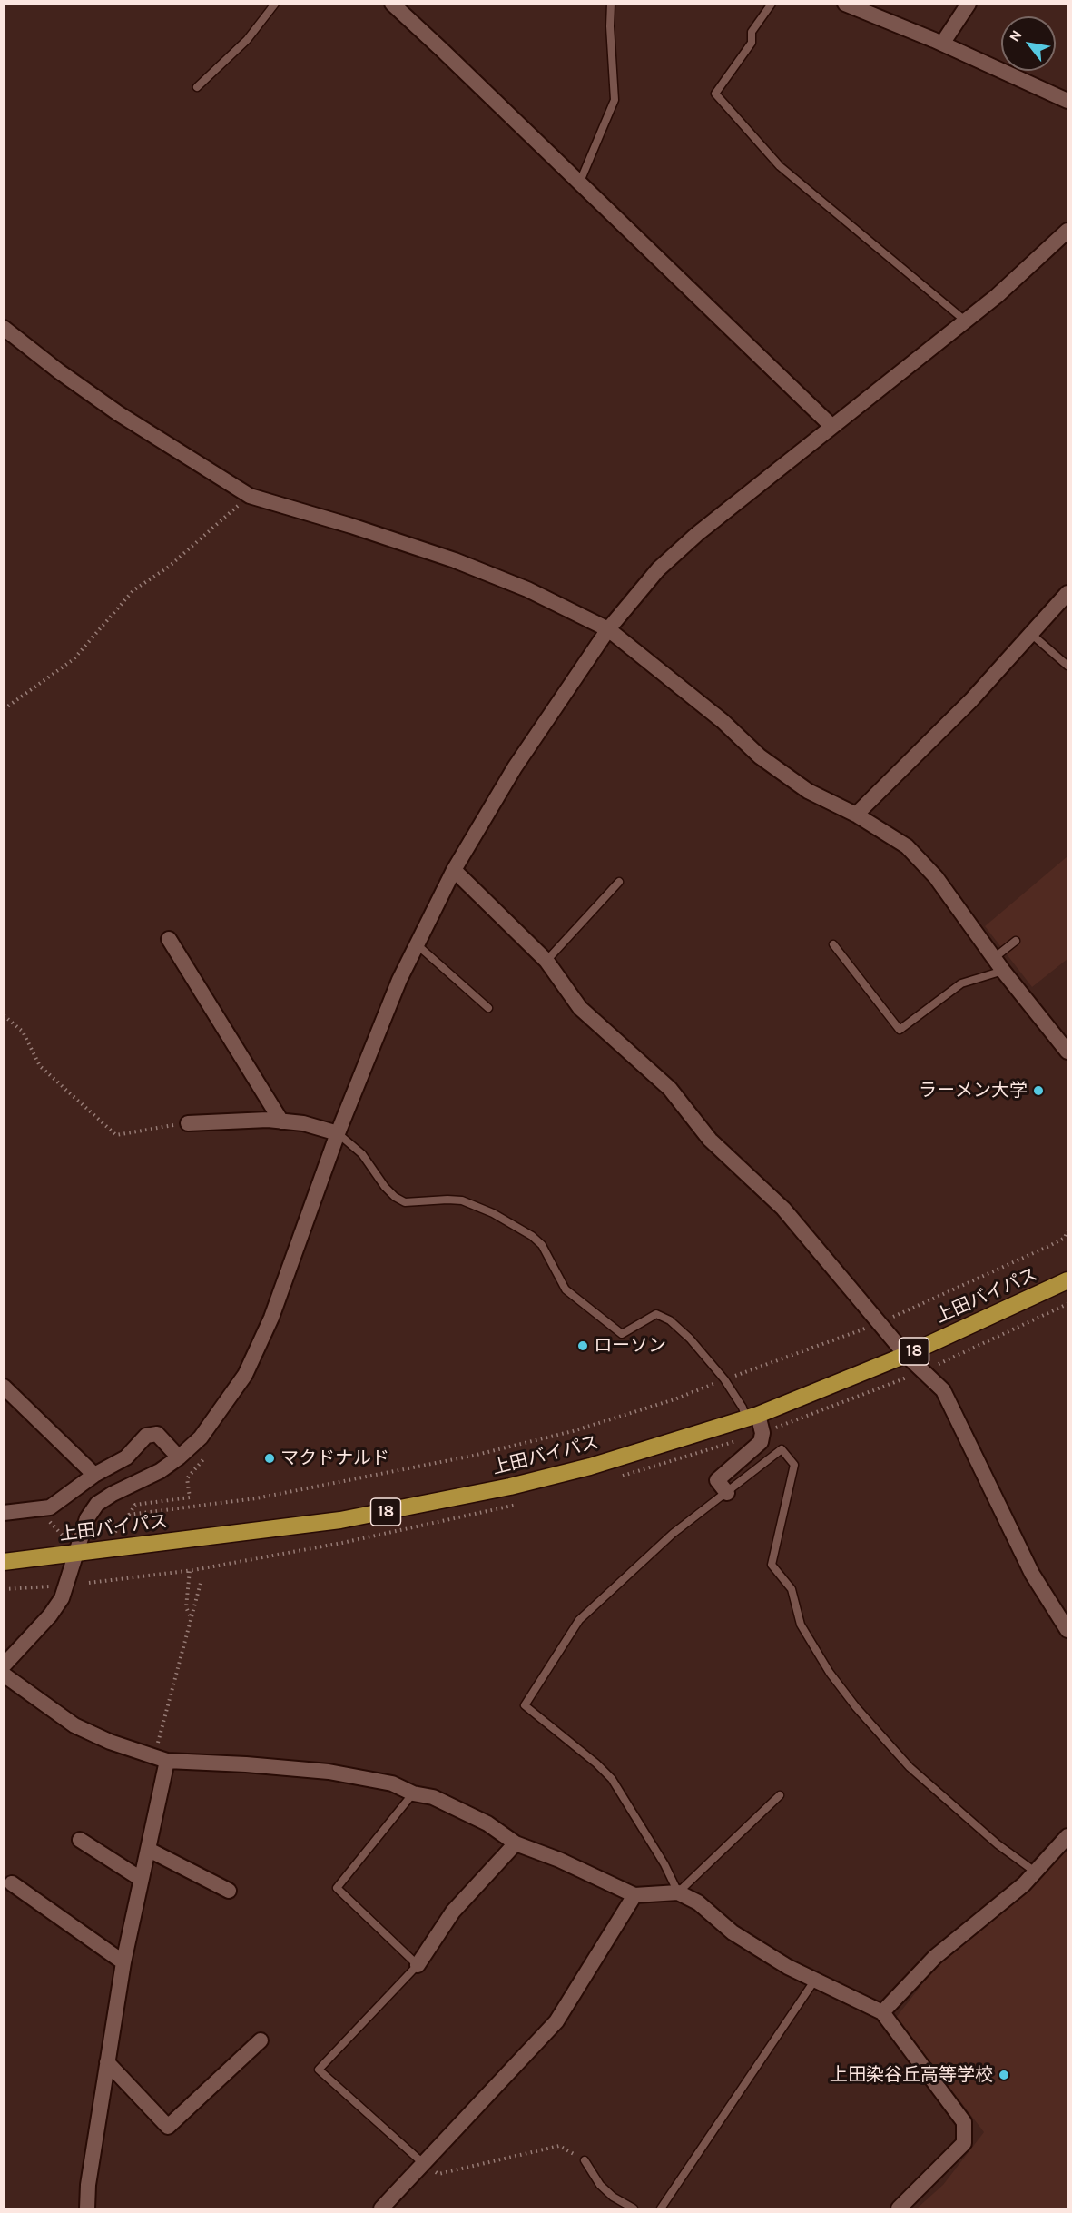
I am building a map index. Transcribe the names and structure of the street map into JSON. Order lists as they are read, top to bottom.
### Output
{
  "streets": {
    "highway": ["上田バイパス", "18"]
  },
  "places": [
    "ラーメン大学",
    "ローソン",
    "マクドナルド",
    "上田染谷丘高等学校"
  ],
  "north": "top left"
}
